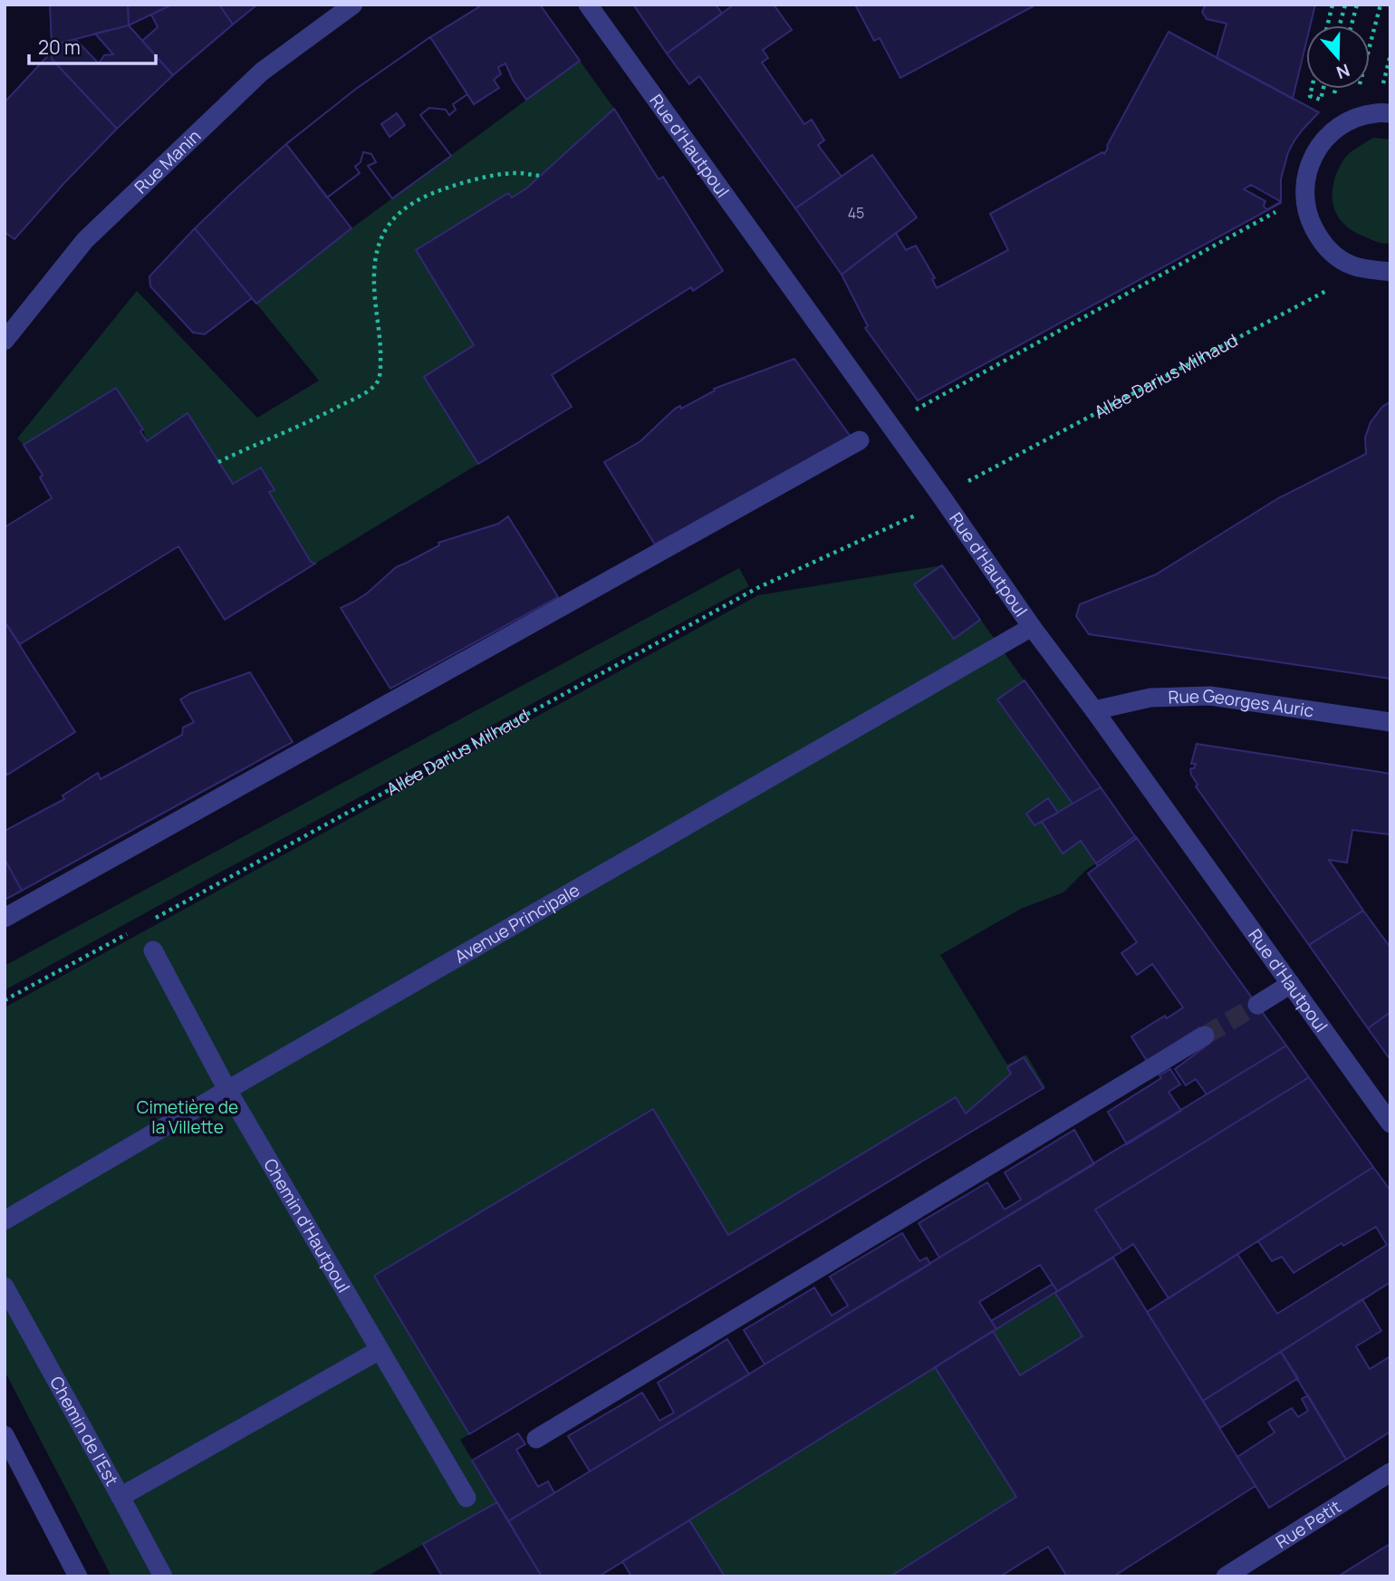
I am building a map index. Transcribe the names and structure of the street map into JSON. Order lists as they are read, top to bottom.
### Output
{
  "streets": {
    "street": [
      "Rue d'Hautpoul",
      "Rue Manin",
      "Rue Georges Auric",
      "Avenue Principale",
      "Chemin d'Hautpoul",
      "Chemin de l'Est",
      "Rue Petit"
    ],
    "path": ["Allée Darius Milhaud"]
  },
  "crossings": [
    ["Rue d'Hautpoul", "Rue Georges Auric"],
    ["Rue d'Hautpoul", "Avenue Principale"],
    ["Avenue Principale", "Chemin d'Hautpoul"]
  ],
  "parks": ["Cimetière de la Villette"],
  "house_numbers": ["45"],
  "scale_bar": "20 m",
  "north": "bottom"
}
